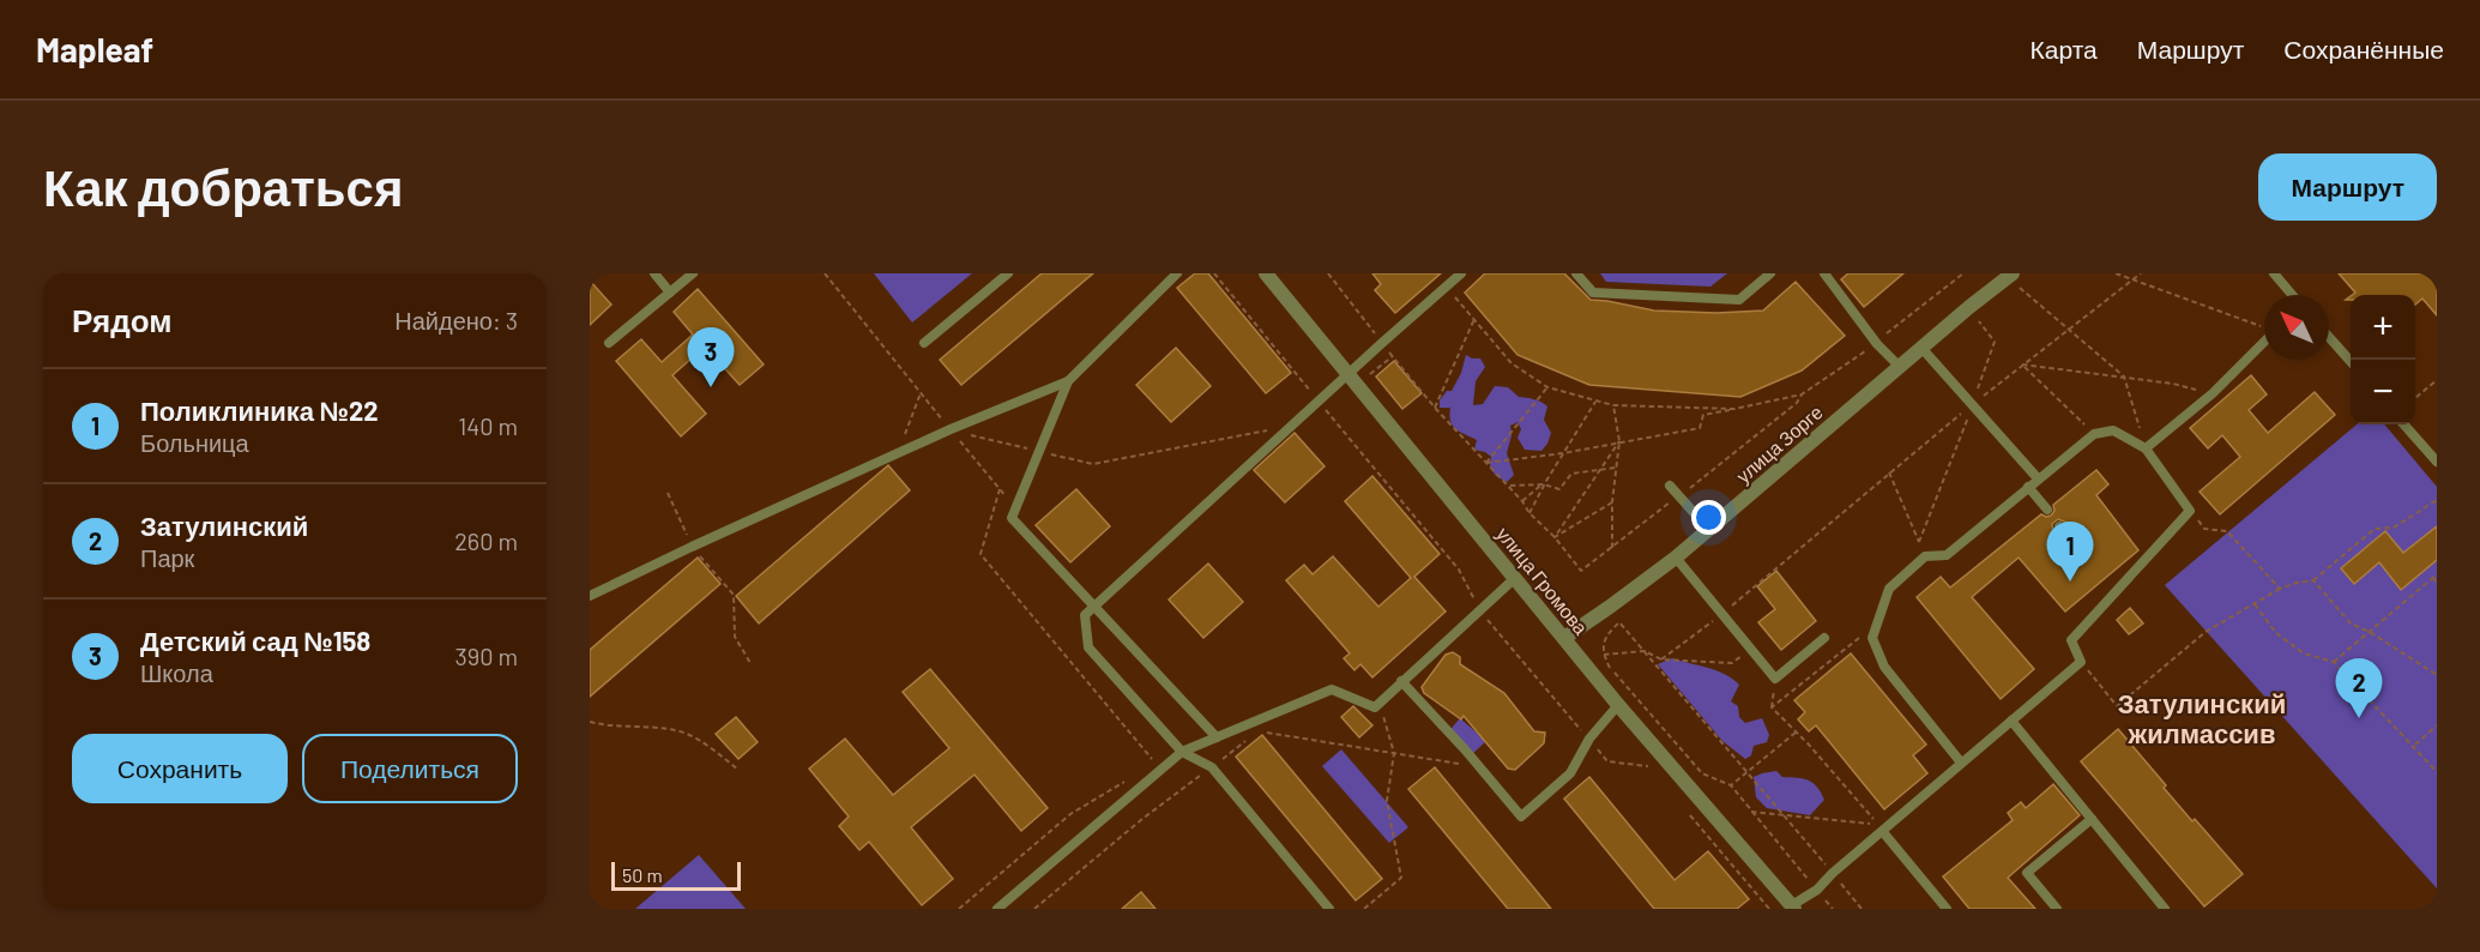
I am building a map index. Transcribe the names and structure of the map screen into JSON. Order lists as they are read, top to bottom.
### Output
{
  "streets": {
    "street": ["улица Зорге", "улица Громова"]
  },
  "crossings": [
    ["улица Зорге", "улица Громова"]
  ],
  "districts": ["Затулинский жилмассив"],
  "scale_bar": "50 m",
  "north": "top left",
  "page": {
    "header": "Mapleaf",
    "nav": ["Карта", "Маршрут", "Сохранённые"],
    "buttons": [
      "Маршрут",
      ["Сохранить", "Поделиться"]
    ],
    "title": "Как добраться",
    "heading": ["Рядом", "Найдено: 3"],
    "map_buttons": ["+", "−"],
    "pins": ["3", "1", "2"],
    "list": [
      {
        "mark": "1",
        "name": "Поликлиника №22",
        "note": "Больница",
        "value": "140 m"
      },
      {
        "mark": "2",
        "name": "Затулинский",
        "note": "Парк",
        "value": "260 m"
      },
      {
        "mark": "3",
        "name": "Детский сад №158",
        "note": "Школа",
        "value": "390 m"
      }
    ],
    "scale": "50 m"
  }
}
